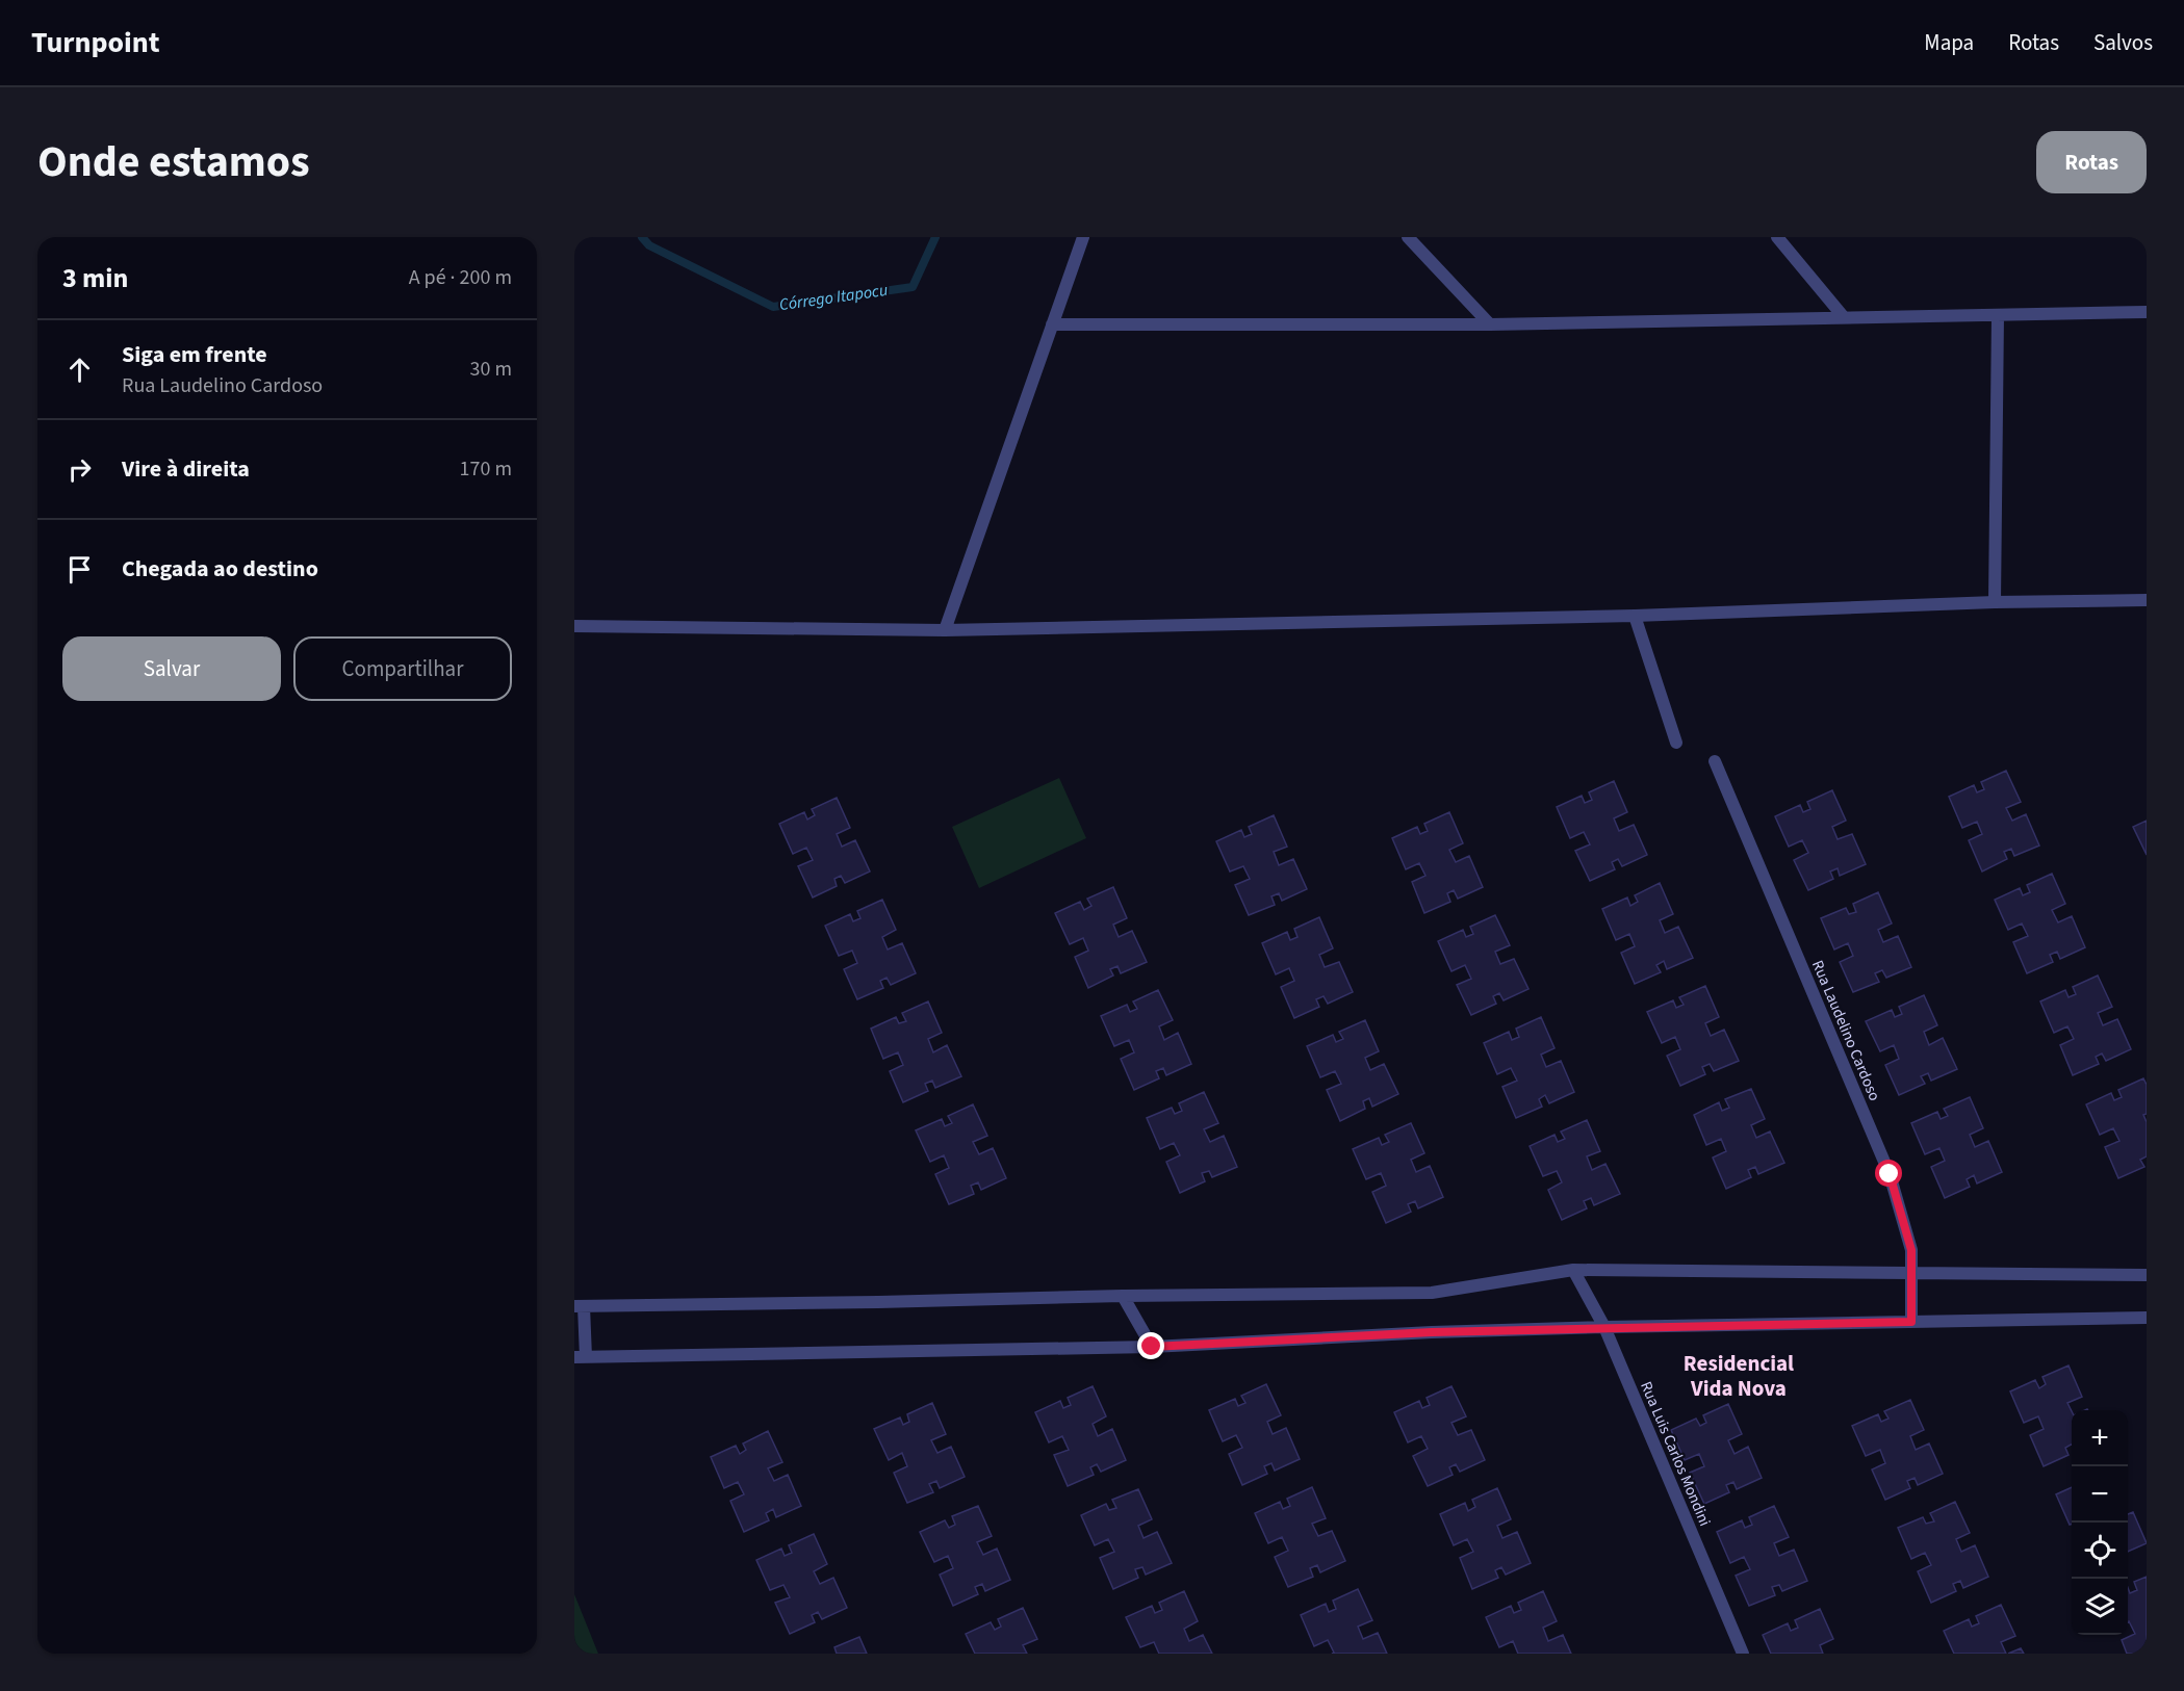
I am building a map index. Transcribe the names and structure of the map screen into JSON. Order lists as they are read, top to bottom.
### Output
{
  "streets": {
    "street": ["Rua Laudelino Cardoso", "Rua Luis Carlos Mondini"]
  },
  "districts": ["Residencial Vida Nova"],
  "water": ["Córrego Itapocu"],
  "page": {
    "header": "Turnpoint",
    "nav": ["Mapa", "Rotas", "Salvos"],
    "title": "Onde estamos",
    "buttons": [
      "Rotas",
      ["Salvar", "Compartilhar"]
    ],
    "heading": ["3 min", "A pé · 200 m"],
    "list": [
      ["Siga em frente", "Rua Laudelino Cardoso", "30 m"],
      ["Vire à direita", "170 m"],
      "Chegada ao destino"
    ],
    "map_buttons": ["+", "−"]
  }
}
